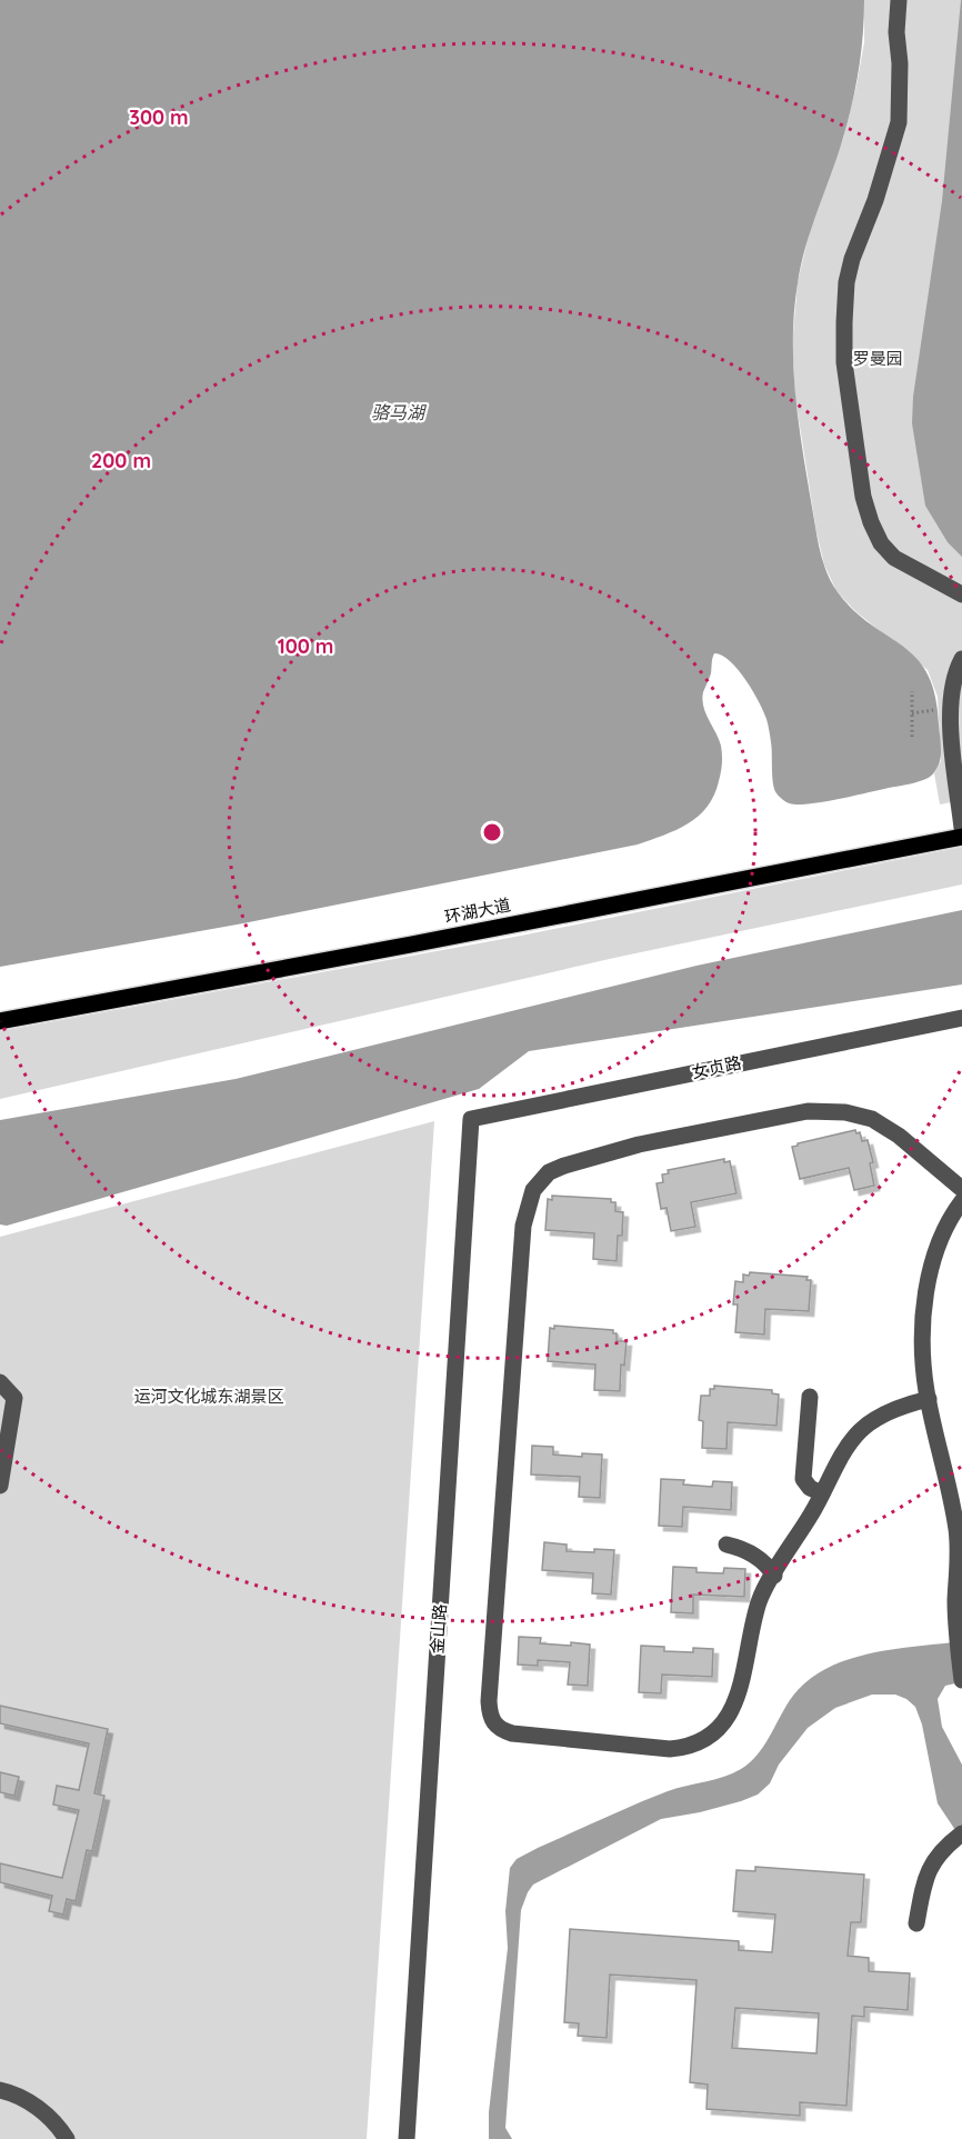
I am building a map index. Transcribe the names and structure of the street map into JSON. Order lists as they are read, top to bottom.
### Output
{
  "streets": {
    "main road": ["环湖大道"],
    "street": ["女贞路", "金山路"]
  },
  "crossings": [
    ["女贞路", "金山路"]
  ],
  "water": ["骆马湖"],
  "parks": ["罗曼园", "运河文化城东湖景区"],
  "rings": ["300 m", "200 m", "100 m"]
}
